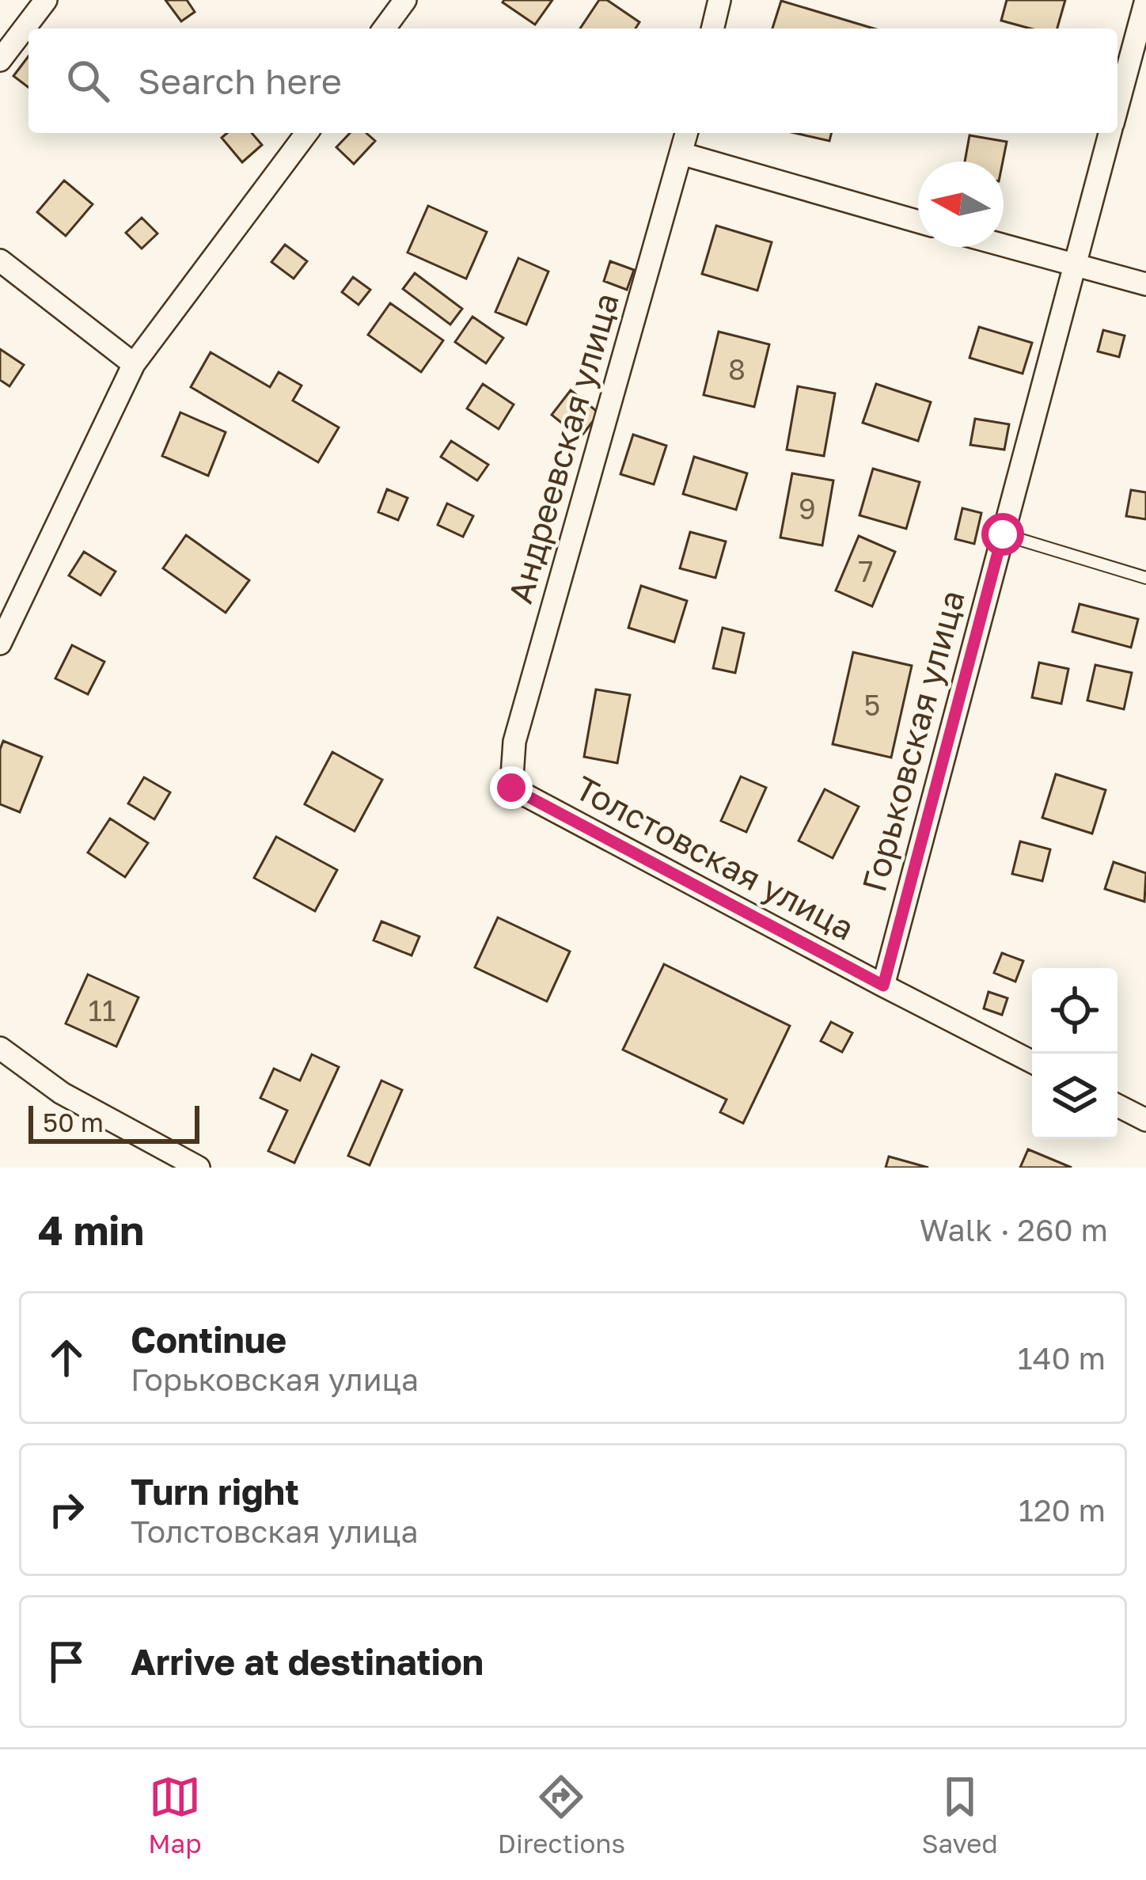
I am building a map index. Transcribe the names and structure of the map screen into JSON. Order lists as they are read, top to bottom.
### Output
{
  "streets": {
    "street": ["Андреевская улица", "Горьковская улица", "Толстовская улица"]
  },
  "crossings": [
    ["Андреевская улица", "Толстовская улица"],
    ["Горьковская улица", "Толстовская улица"]
  ],
  "house_numbers": [
    "8",
    "9",
    "7",
    "5",
    "11"
  ],
  "scale_bar": "50 m",
  "north": "left",
  "page": {
    "search": "Search here",
    "scale": "50 m",
    "heading": ["4 min", "Walk · 260 m"],
    "list": [
      ["Continue", "Горьковская улица", "140 m"],
      ["Turn right", "Толстовская улица", "120 m"],
      "Arrive at destination"
    ],
    "nav": ["Map", "Directions", "Saved"]
  }
}
